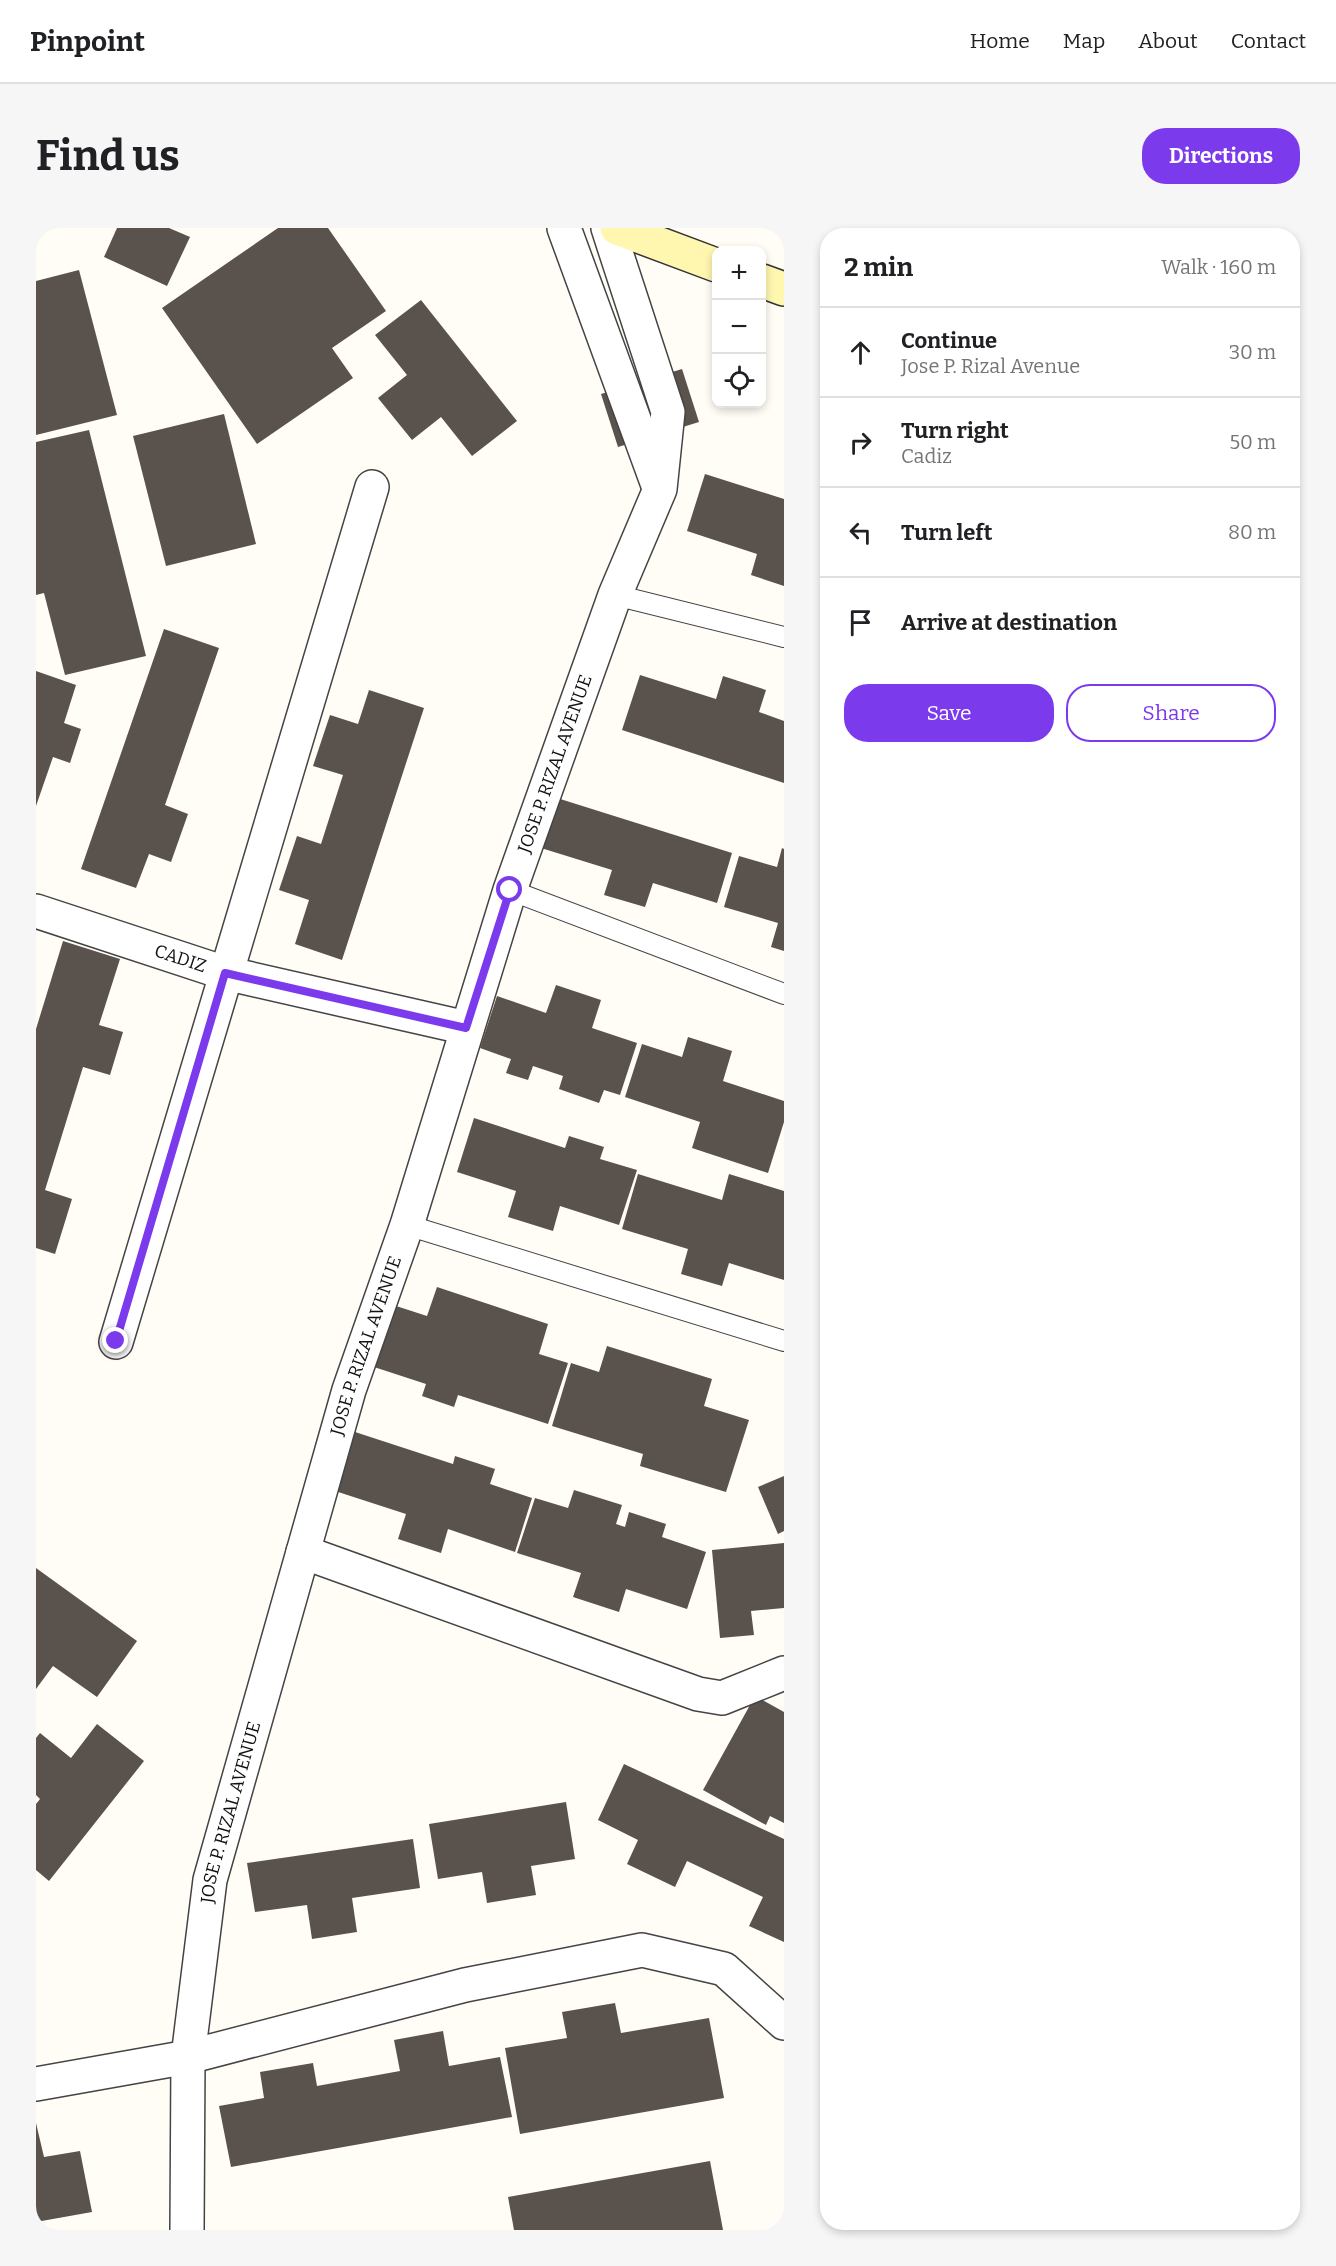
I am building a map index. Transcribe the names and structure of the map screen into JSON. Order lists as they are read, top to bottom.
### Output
{
  "streets": {
    "street": ["JOSE P. RIZAL AVENUE", "CADIZ"]
  },
  "crossings": [
    ["JOSE P. RIZAL AVENUE", "CADIZ"]
  ],
  "page": {
    "header": "Pinpoint",
    "nav": [
      "Home",
      "Map",
      "About",
      "Contact"
    ],
    "buttons": [
      "Directions",
      ["Save", "Share"]
    ],
    "title": "Find us",
    "heading": ["2 min", "Walk · 160 m"],
    "map_buttons": ["+", "−"],
    "list": [
      ["Continue", "Jose P. Rizal Avenue", "30 m"],
      ["Turn right", "Cadiz", "50 m"],
      ["Turn left", "80 m"],
      "Arrive at destination"
    ]
  }
}
